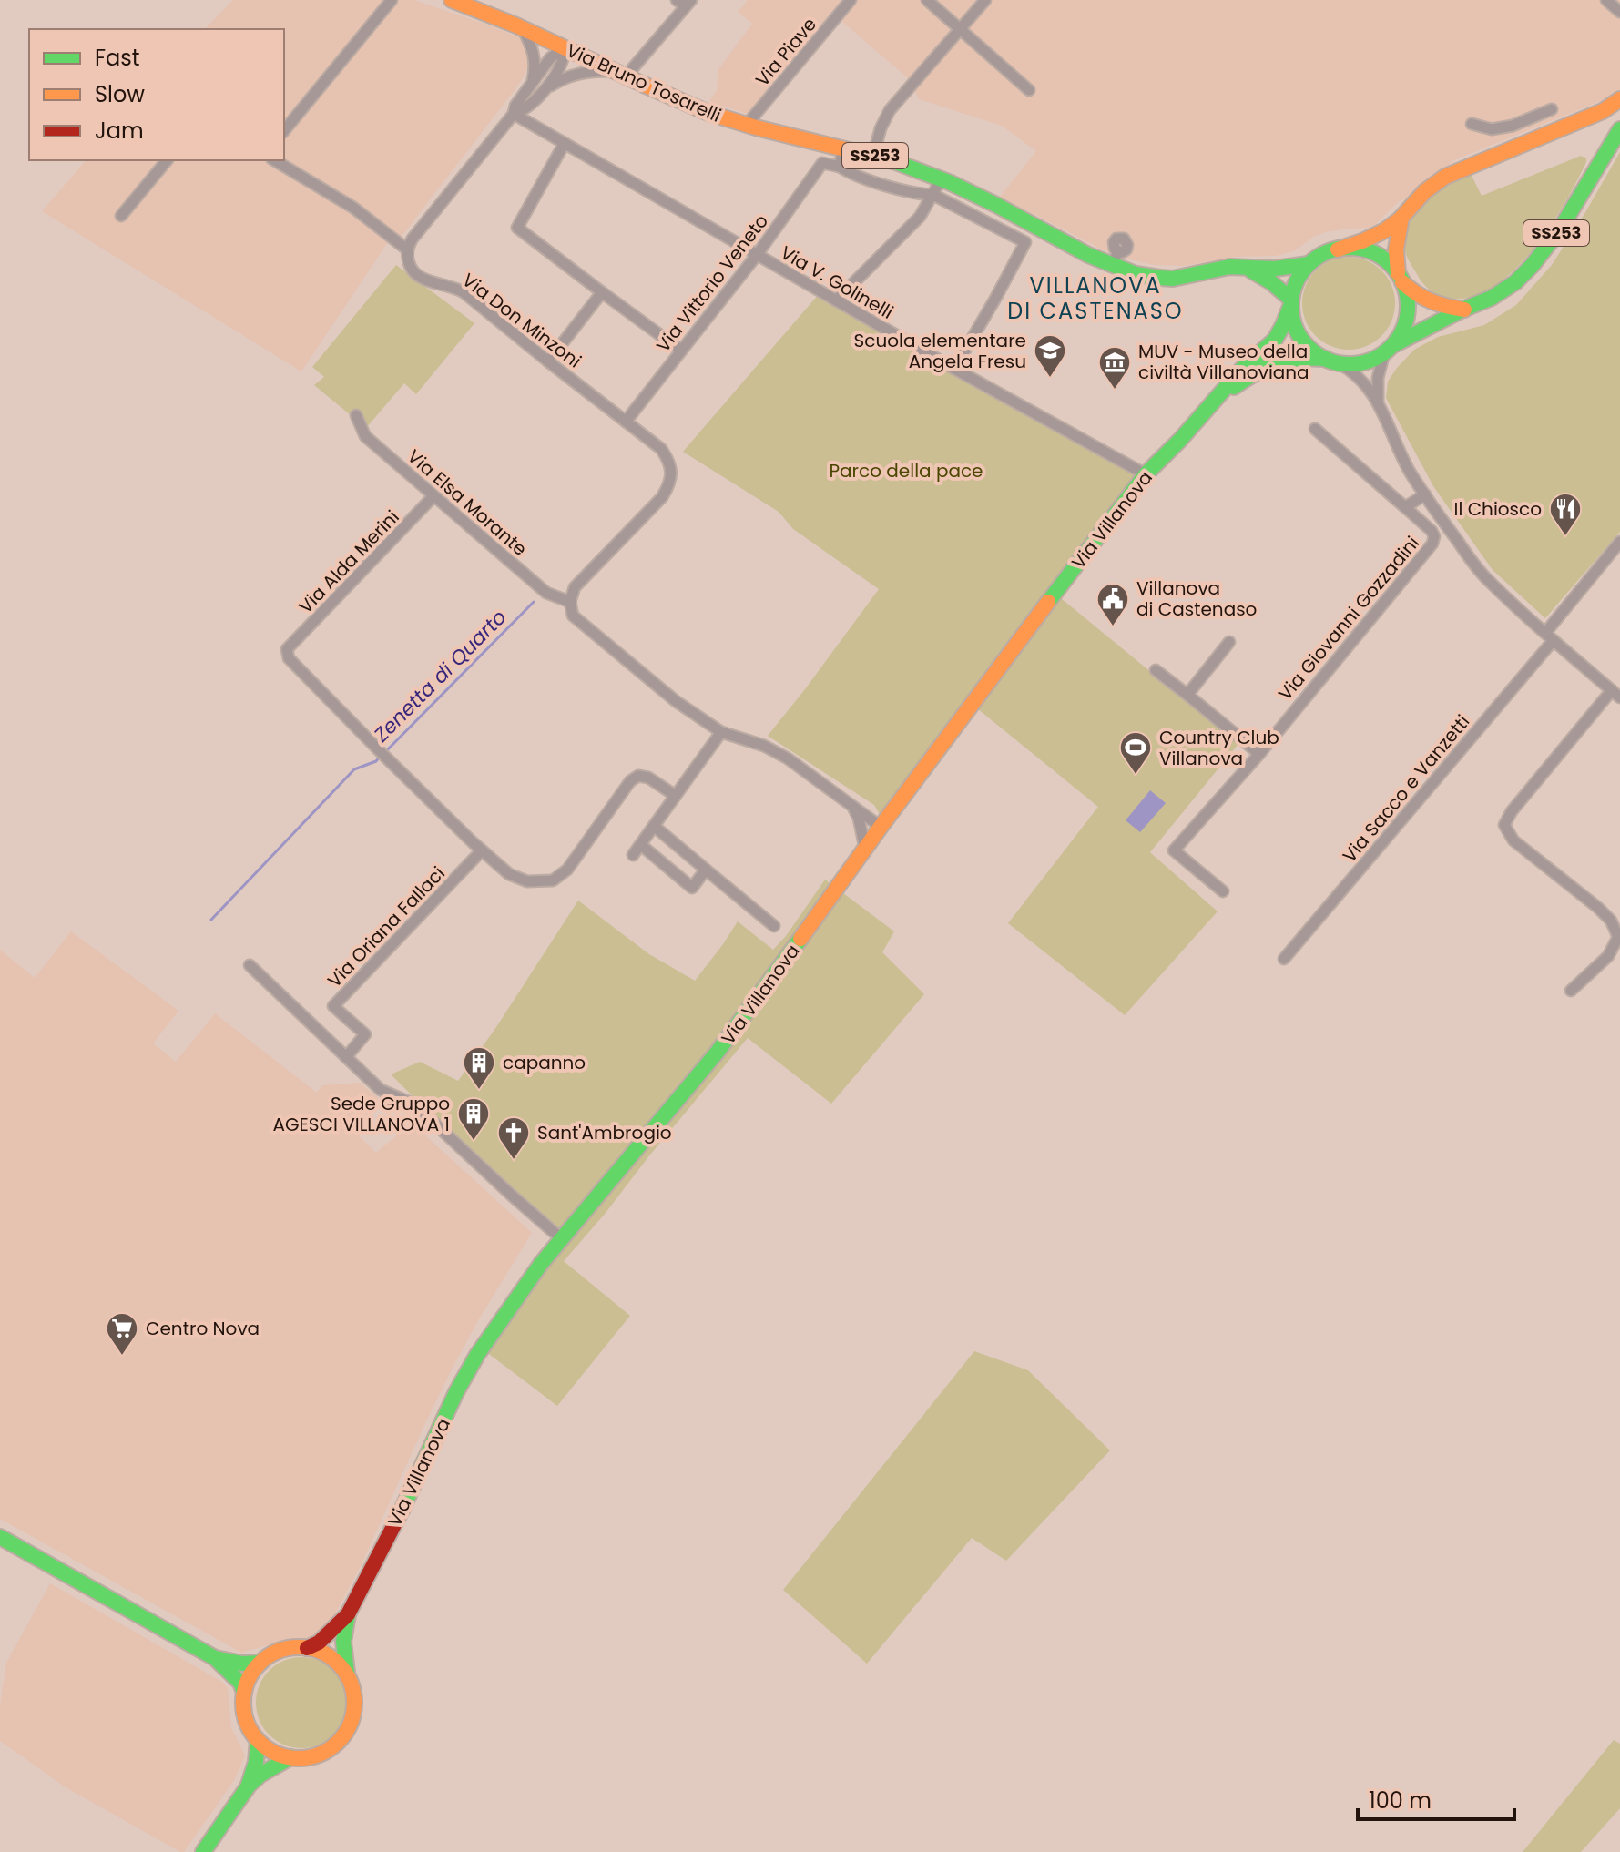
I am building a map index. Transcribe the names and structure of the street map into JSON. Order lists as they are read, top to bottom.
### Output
{
  "streets": {
    "main road": ["Via Bruno Tosarelli", "SS253", "Via Villanova"],
    "street": [
      "Via Piave",
      "Via V. Golinelli",
      "Via Vittorio Veneto",
      "Via Don Minzoni",
      "Via Elsa Morante",
      "Via Alda Merini",
      "Via Giovanni Gozzadini",
      "Via Sacco e Vanzetti",
      "Via Oriana Fallaci"
    ]
  },
  "crossings": [
    ["Via Piave", "Via Bruno Tosarelli"],
    ["Via Bruno Tosarelli", "SS253"],
    ["Via Bruno Tosarelli", "Via Villanova"],
    ["SS253", "Via Villanova"],
    ["Via V. Golinelli", "Via Vittorio Veneto"],
    ["Via V. Golinelli", "Via Villanova"],
    ["Via Vittorio Veneto", "Via Don Minzoni"],
    ["Via Don Minzoni", "Via Elsa Morante"],
    ["Via Elsa Morante", "Via Alda Merini"],
    ["Via Alda Merini", "Via Oriana Fallaci"]
  ],
  "districts": ["VILLANOVA DI CASTENASO"],
  "water": ["Zenetta di Quarto"],
  "parks": ["Parco della pace"],
  "places": {
    "school or university": ["Scuola elementare Angela Fresu"],
    "museum": ["MUV - Museo della civiltà Villanoviana"],
    "restaurant": ["Il Chiosco"],
    "public building": ["Villanova di Castenaso"],
    "sports": ["Country Club Villanova"],
    "building": ["capanno", "Sede Gruppo AGESCI VILLANOVA 1"],
    "church": ["Sant'Ambrogio"],
    "supermarket": ["Centro Nova"]
  },
  "legend": ["Fast", "Slow", "Jam"],
  "scale_bar": "100 m"
}
